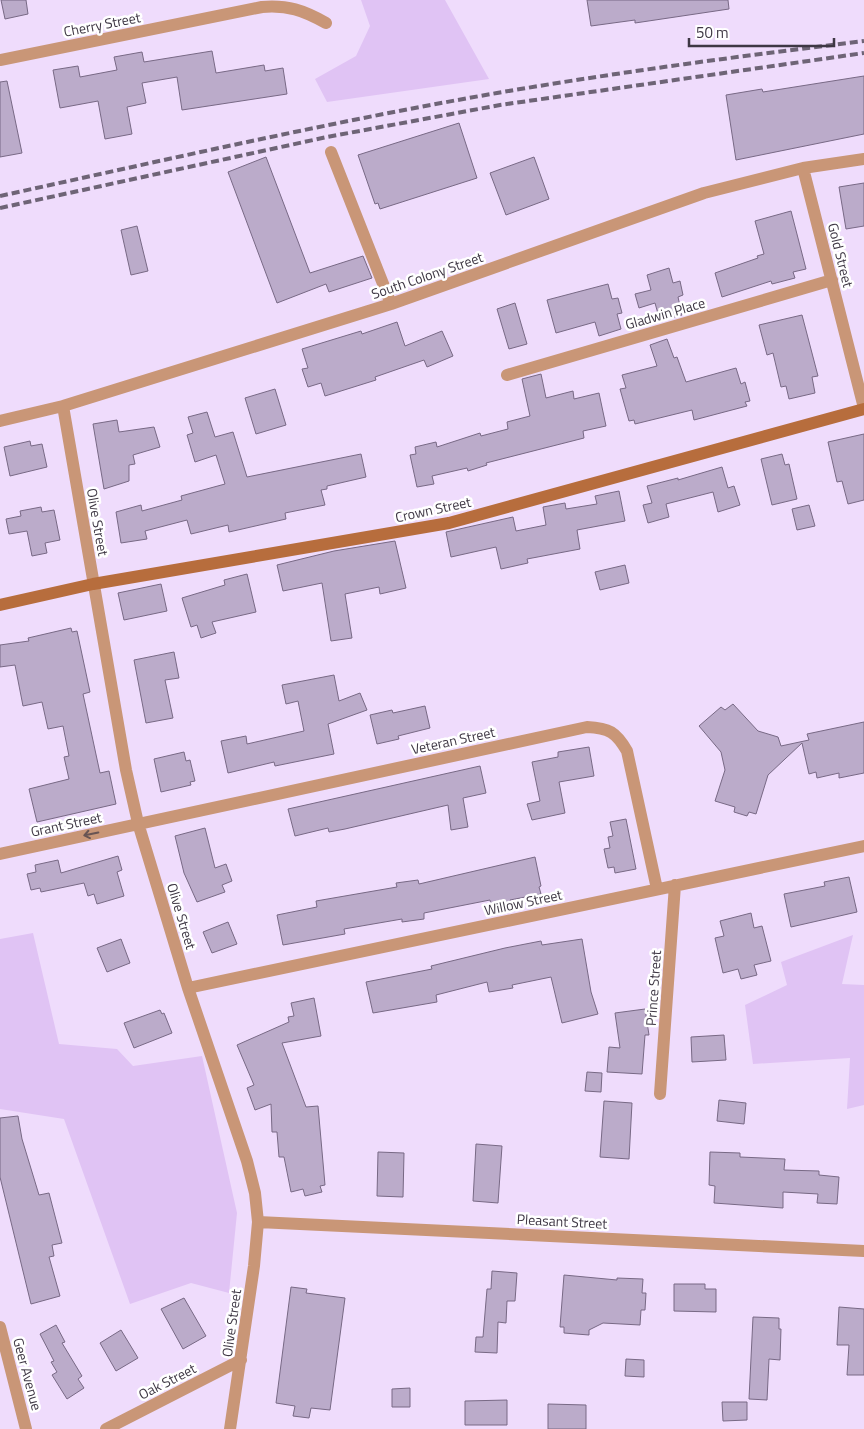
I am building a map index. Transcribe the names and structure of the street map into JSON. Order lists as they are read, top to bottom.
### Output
{
  "streets": {
    "street": [
      "Cherry Street",
      "Gold Street",
      "South Colony Street",
      "Gladwin Place",
      "Crown Street",
      "Olive Street",
      "Veteran Street",
      "Grant Street",
      "Willow Street",
      "Prince Street",
      "Pleasant Street",
      "Geer Avenue",
      "Oak Street"
    ]
  },
  "crossings": [
    ["Gold Street", "South Colony Street"],
    ["Gold Street", "Gladwin Place"],
    ["Gold Street", "Crown Street"],
    ["South Colony Street", "Olive Street"],
    ["Crown Street", "Olive Street"],
    ["Olive Street", "Veteran Street"],
    ["Olive Street", "Grant Street"],
    ["Olive Street", "Willow Street"],
    ["Olive Street", "Pleasant Street"],
    ["Olive Street", "Oak Street"],
    ["Veteran Street", "Grant Street"],
    ["Veteran Street", "Willow Street"],
    ["Willow Street", "Prince Street"]
  ],
  "one_way": ["Grant Street"],
  "scale_bar": "50 m"
}
